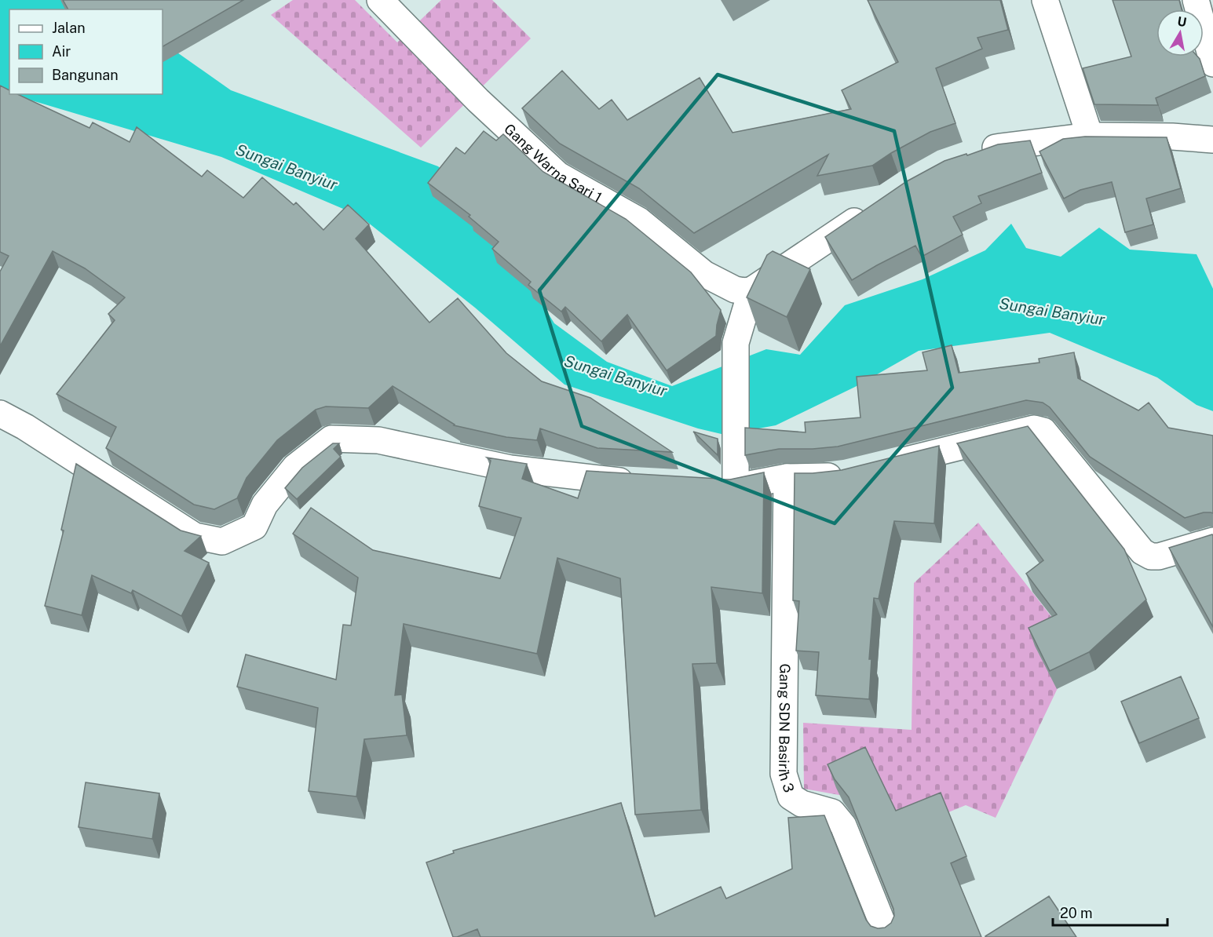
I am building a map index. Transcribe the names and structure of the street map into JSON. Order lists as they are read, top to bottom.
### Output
{
  "streets": {
    "street": ["Gang Warna Sari 1", "Gang SDN Basirih 3"]
  },
  "water": ["Sungai Banyiur"],
  "legend": ["Jalan", "Air", "Bangunan"],
  "scale_bar": "20 m",
  "north": "top"
}
